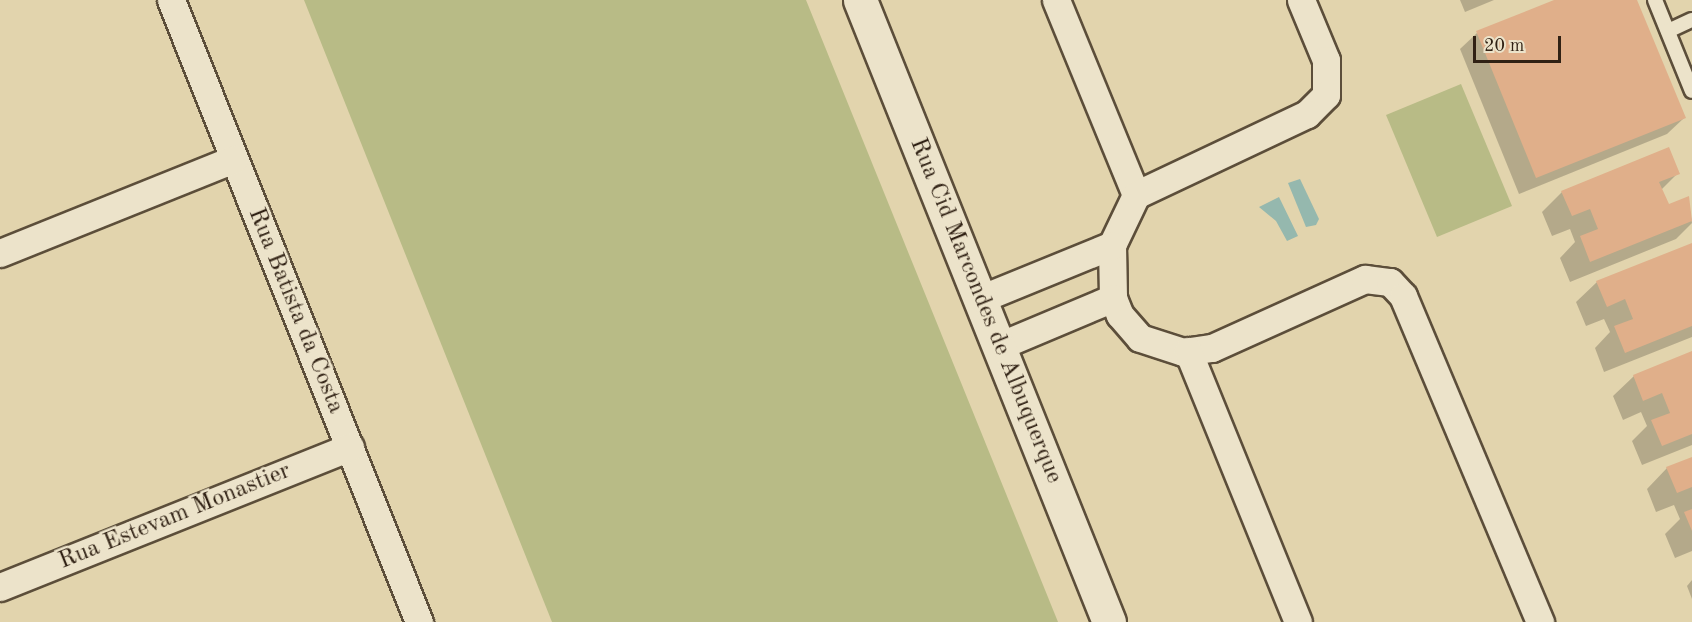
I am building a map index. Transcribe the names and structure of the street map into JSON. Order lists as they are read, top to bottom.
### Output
{
  "streets": {
    "street": ["Rua Batista da Costa", "Rua Cid Marcondes de Albuquerque", "Rua Estevam Monastier"]
  },
  "crossings": [
    ["Rua Batista da Costa", "Rua Estevam Monastier"]
  ],
  "scale_bar": "20 m"
}
